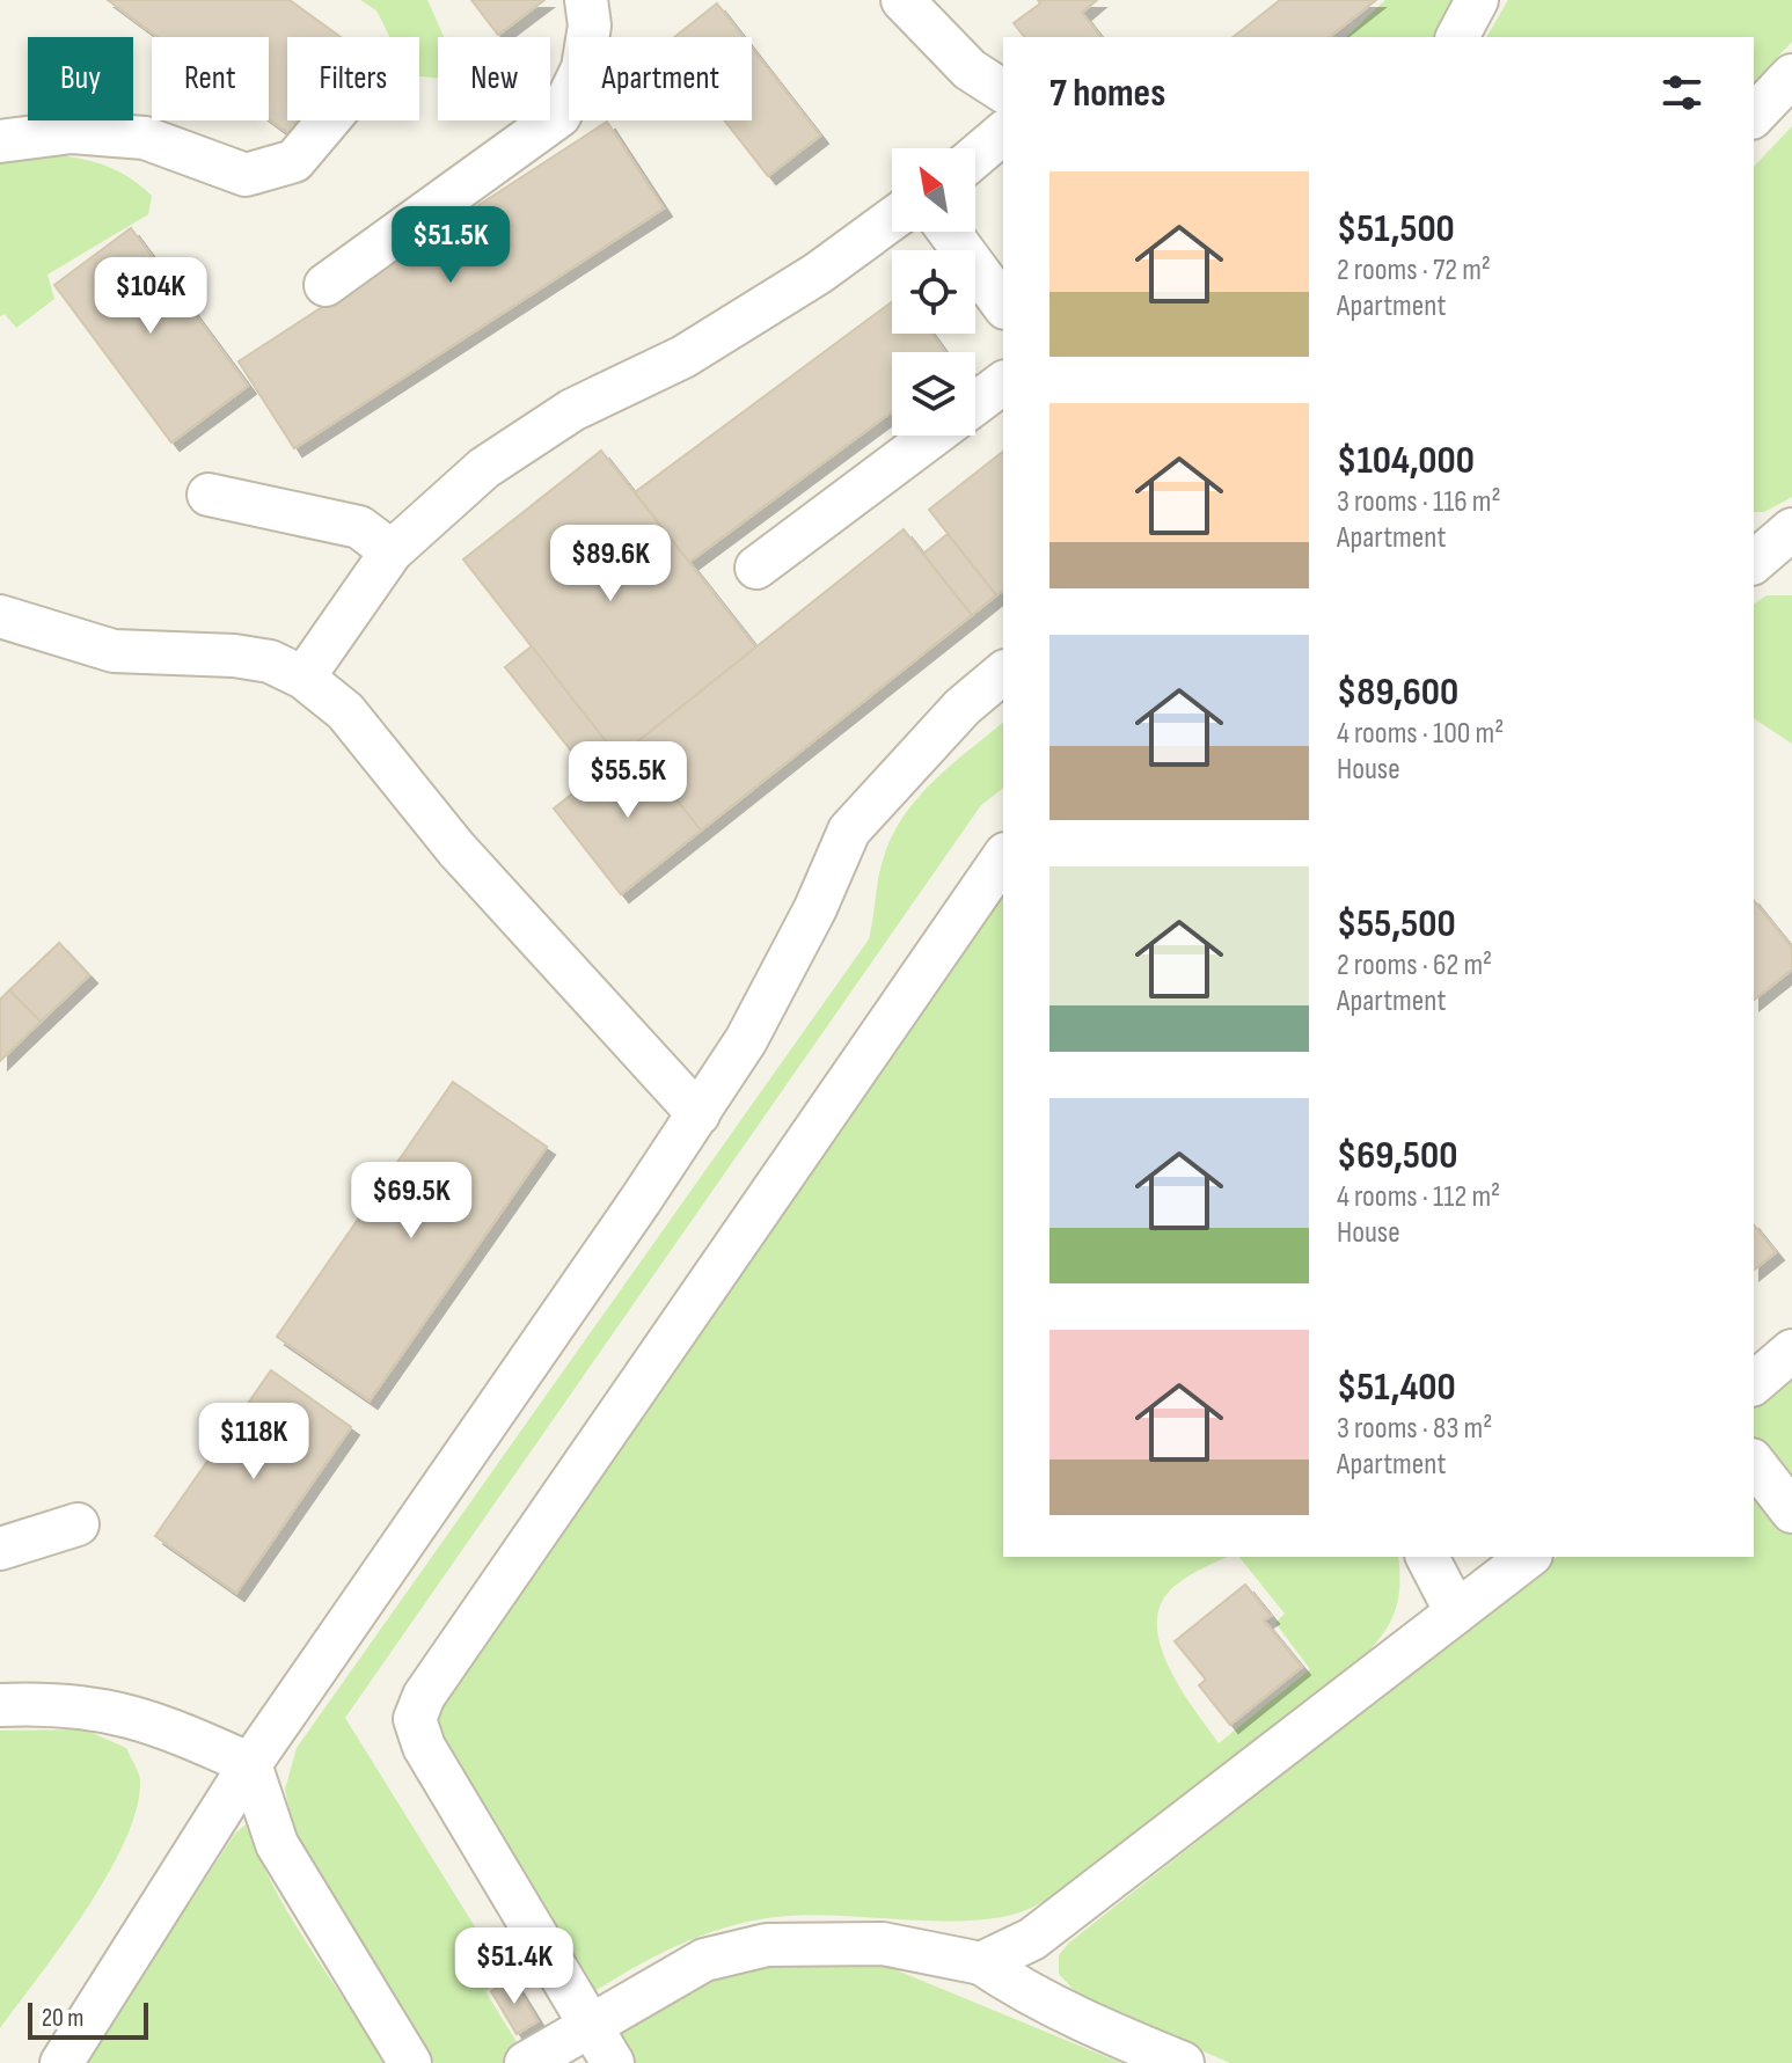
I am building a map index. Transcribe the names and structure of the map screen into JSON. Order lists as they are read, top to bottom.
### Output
{
  "scale_bar": "20 m",
  "north": "top left",
  "page": {
    "chip": [
      "Buy",
      "Rent",
      "Filters",
      "New",
      "Apartment"
    ],
    "heading": "7 homes",
    "list": [
      {
        "name": "$51,500",
        "note": "2 rooms · 72 m² · Apartment"
      },
      {
        "name": "$104,000",
        "note": "3 rooms · 116 m² · Apartment"
      },
      {
        "name": "$89,600",
        "note": "4 rooms · 100 m² · House"
      },
      {
        "name": "$55,500",
        "note": "2 rooms · 62 m² · Apartment"
      },
      {
        "name": "$69,500",
        "note": "4 rooms · 112 m² · House"
      },
      {
        "name": "$51,400",
        "note": "3 rooms · 83 m² · Apartment"
      }
    ],
    "price": [
      "$51.5K",
      "$104K",
      "$89.6K",
      "$55.5K",
      "$69.5K",
      "$118K",
      "$51.4K"
    ],
    "scale": "20 m"
  }
}
